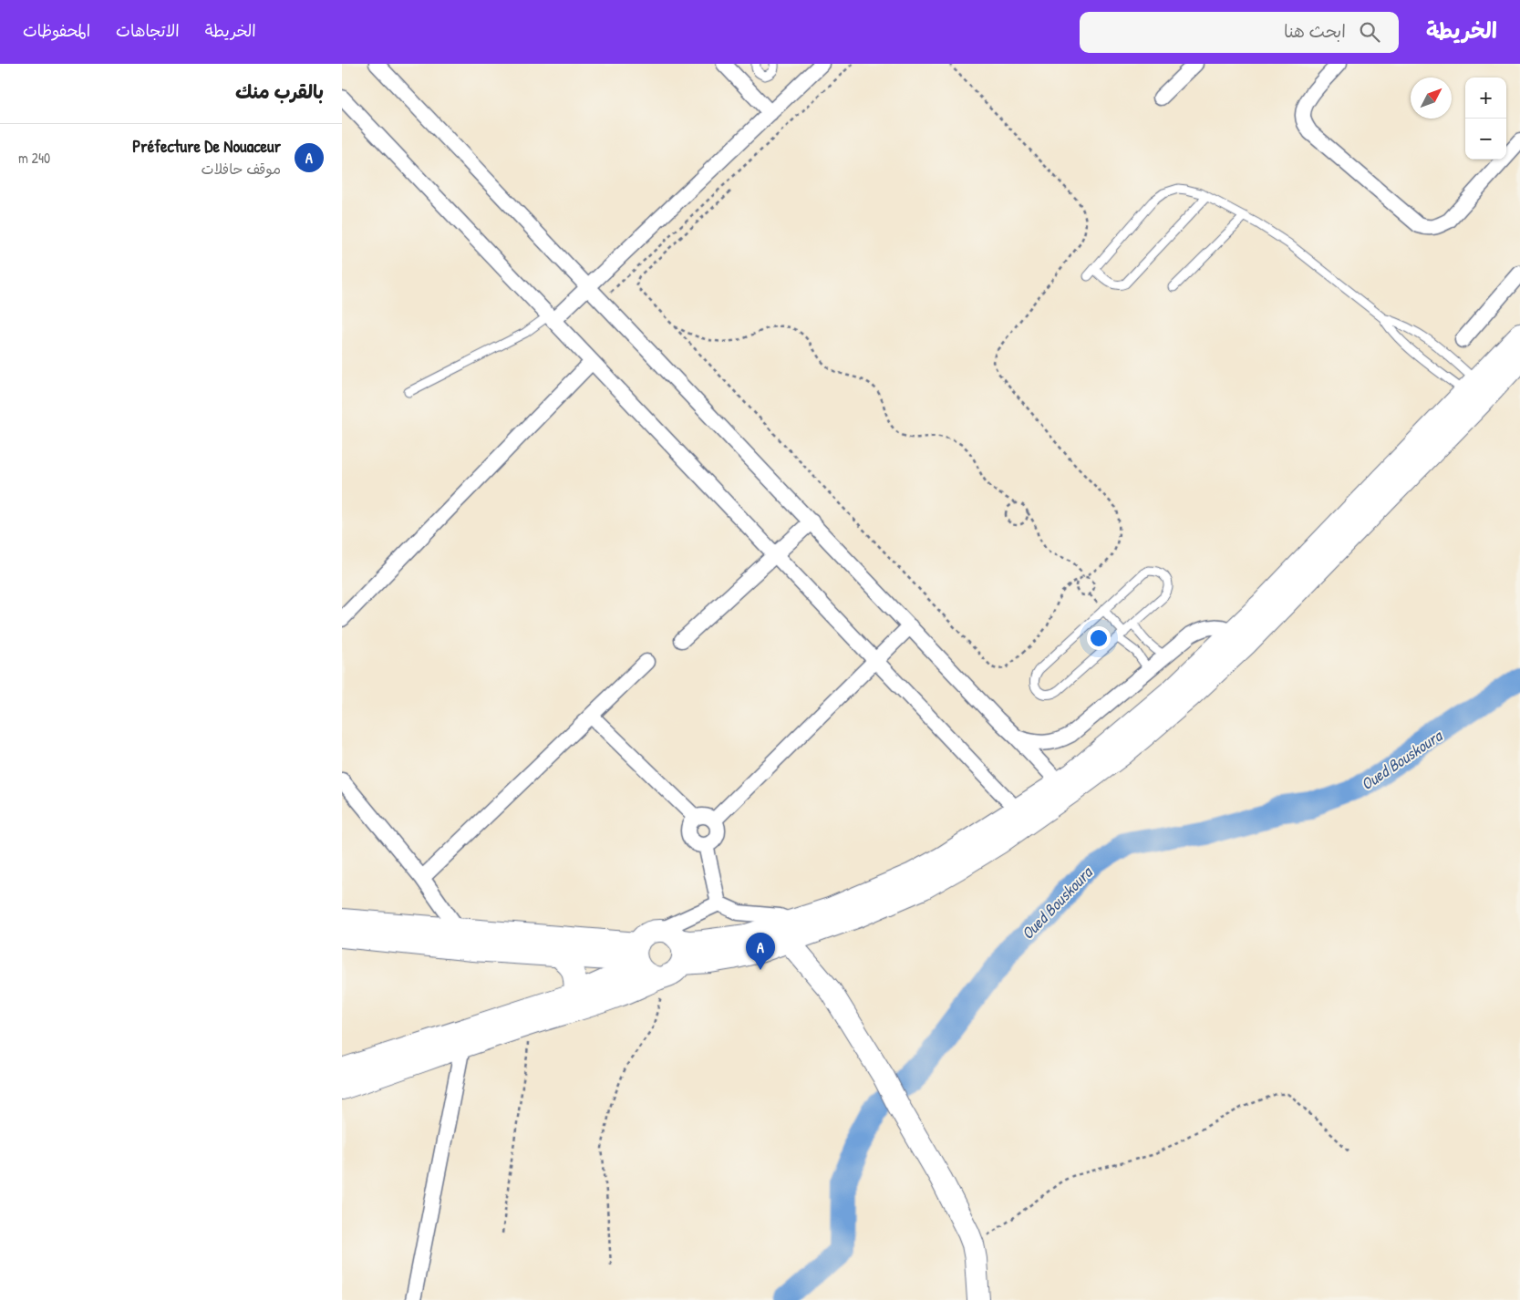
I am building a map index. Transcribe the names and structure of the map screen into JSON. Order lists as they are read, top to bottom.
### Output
{
  "water": ["Oued Bouskoura"],
  "north": "top right",
  "page": {
    "header": "الخريطة",
    "search": "ابحث هنا",
    "nav": ["الخريطة", "الاتجاهات", "المحفوظات"],
    "heading": "بالقرب منك",
    "map_buttons": ["+", "−"],
    "list": [
      {
        "mark": "A",
        "name": "Préfecture De Nouaceur",
        "note": "موقف حافلات",
        "value": "240 m"
      }
    ],
    "pins": "A"
  }
}
